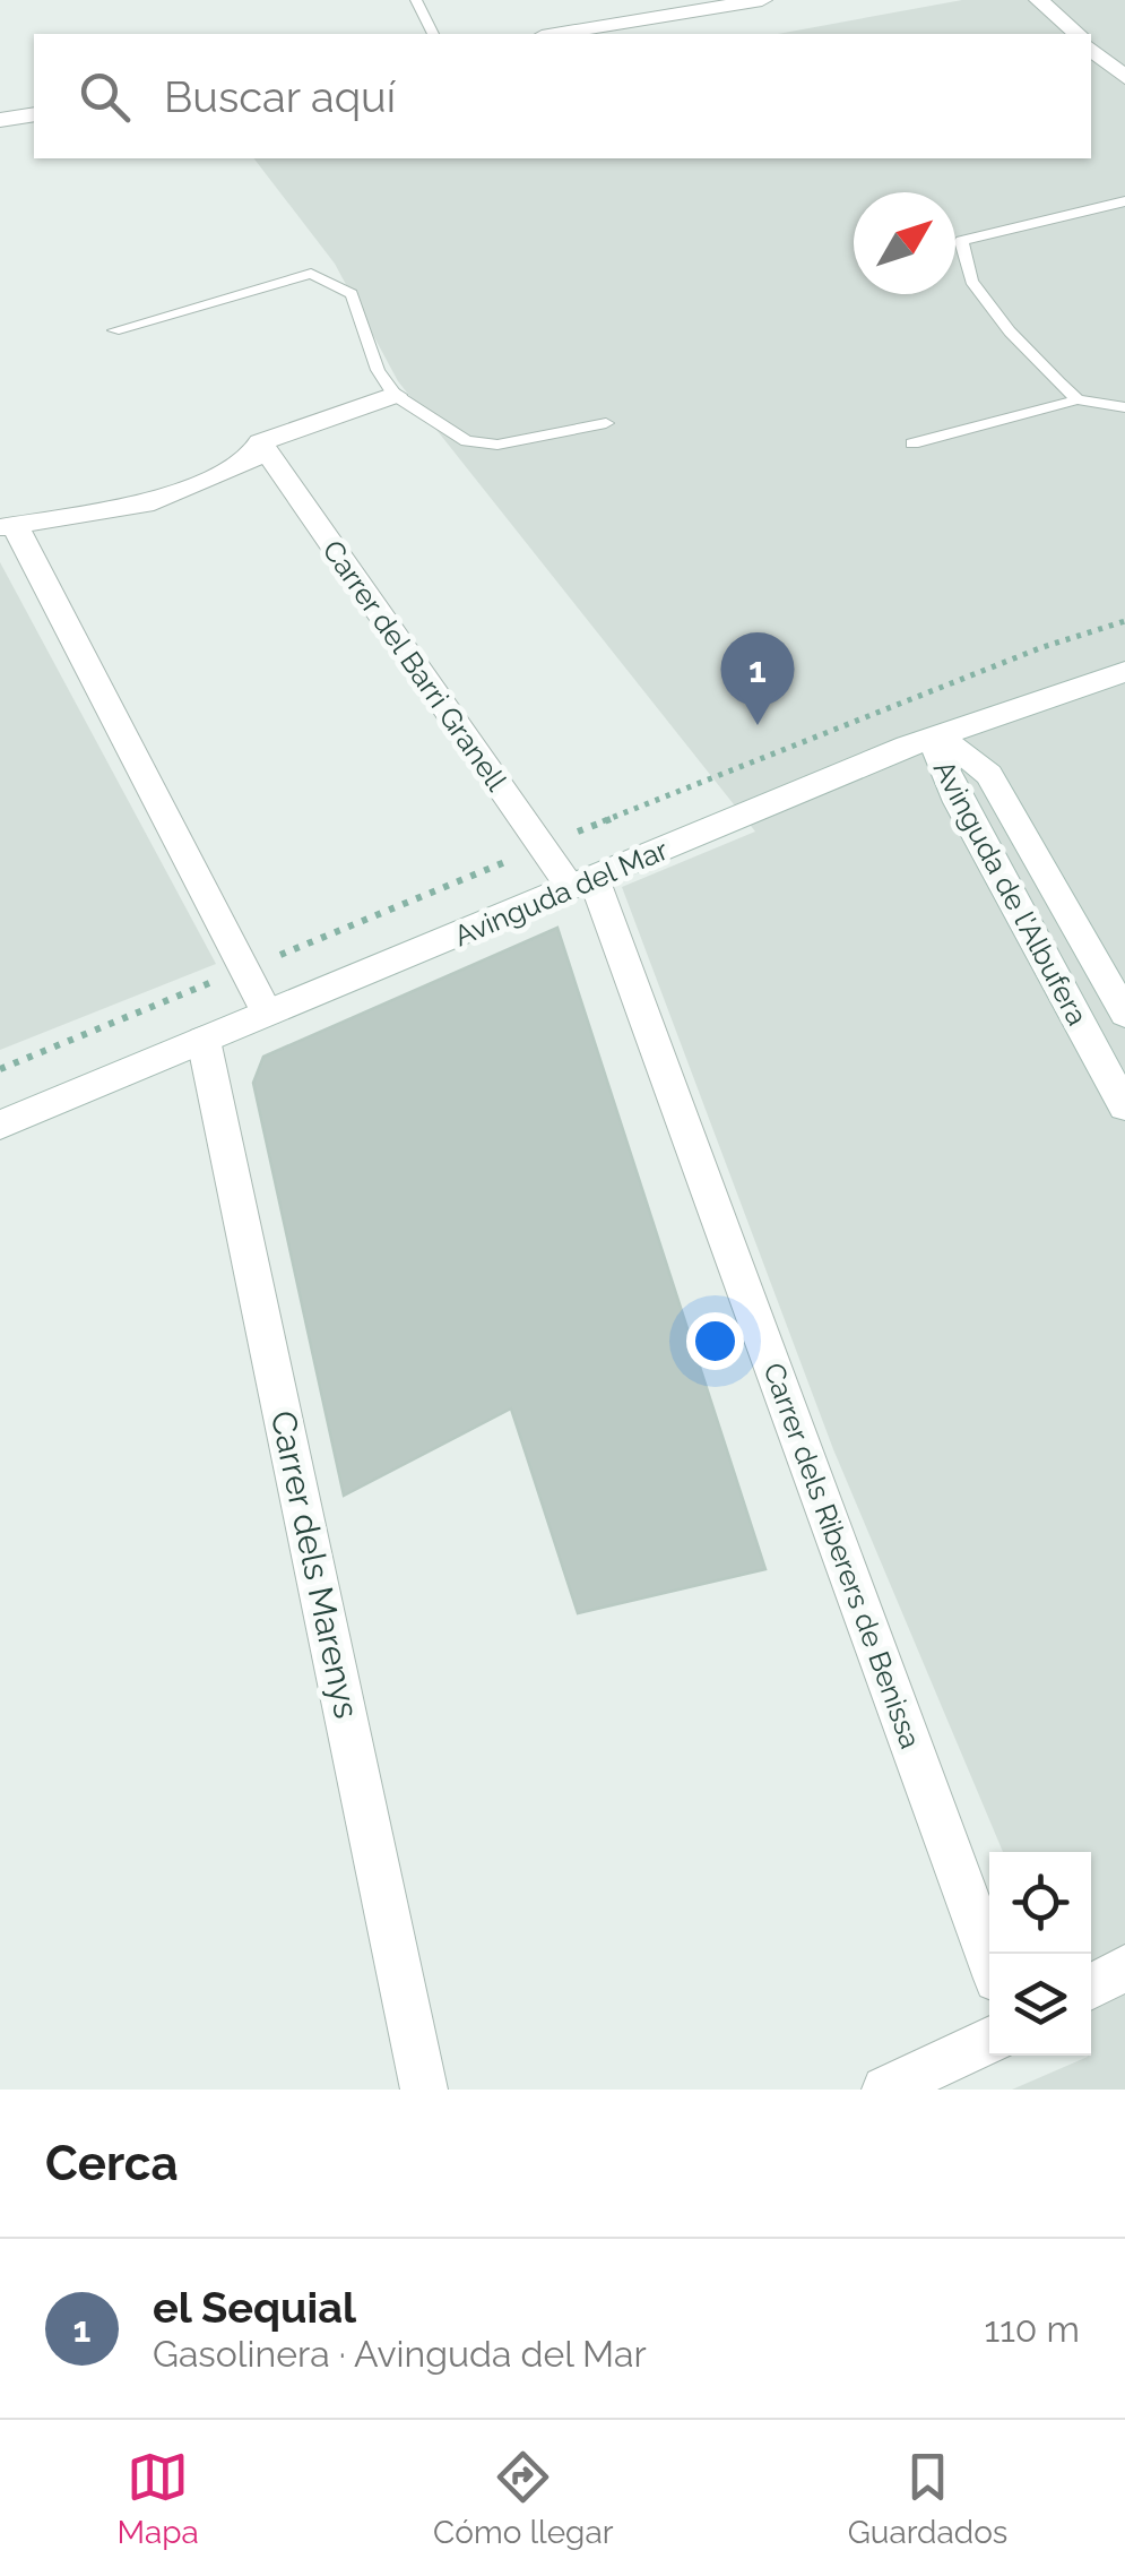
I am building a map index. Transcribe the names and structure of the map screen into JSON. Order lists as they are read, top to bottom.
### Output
{
  "streets": {
    "street": [
      "Carrer del Barri Granell",
      "Avinguda del Mar",
      "Avinguda de l'Albufera",
      "Carrer dels Riberers de Benissa",
      "Carrer dels Marenys"
    ]
  },
  "crossings": [
    ["Carrer del Barri Granell", "Avinguda del Mar"],
    ["Carrer del Barri Granell", "Carrer dels Riberers de Benissa"],
    ["Avinguda del Mar", "Avinguda de l'Albufera"],
    ["Avinguda del Mar", "Carrer dels Riberers de Benissa"],
    ["Avinguda del Mar", "Carrer dels Marenys"]
  ],
  "north": "top right",
  "page": {
    "search": "Buscar aquí",
    "pins": "1",
    "heading": "Cerca",
    "list": [
      {
        "mark": "1",
        "name": "el Sequial",
        "note": "Gasolinera · Avinguda del Mar",
        "value": "110 m"
      }
    ],
    "nav": ["Mapa", "Cómo llegar", "Guardados"]
  }
}
